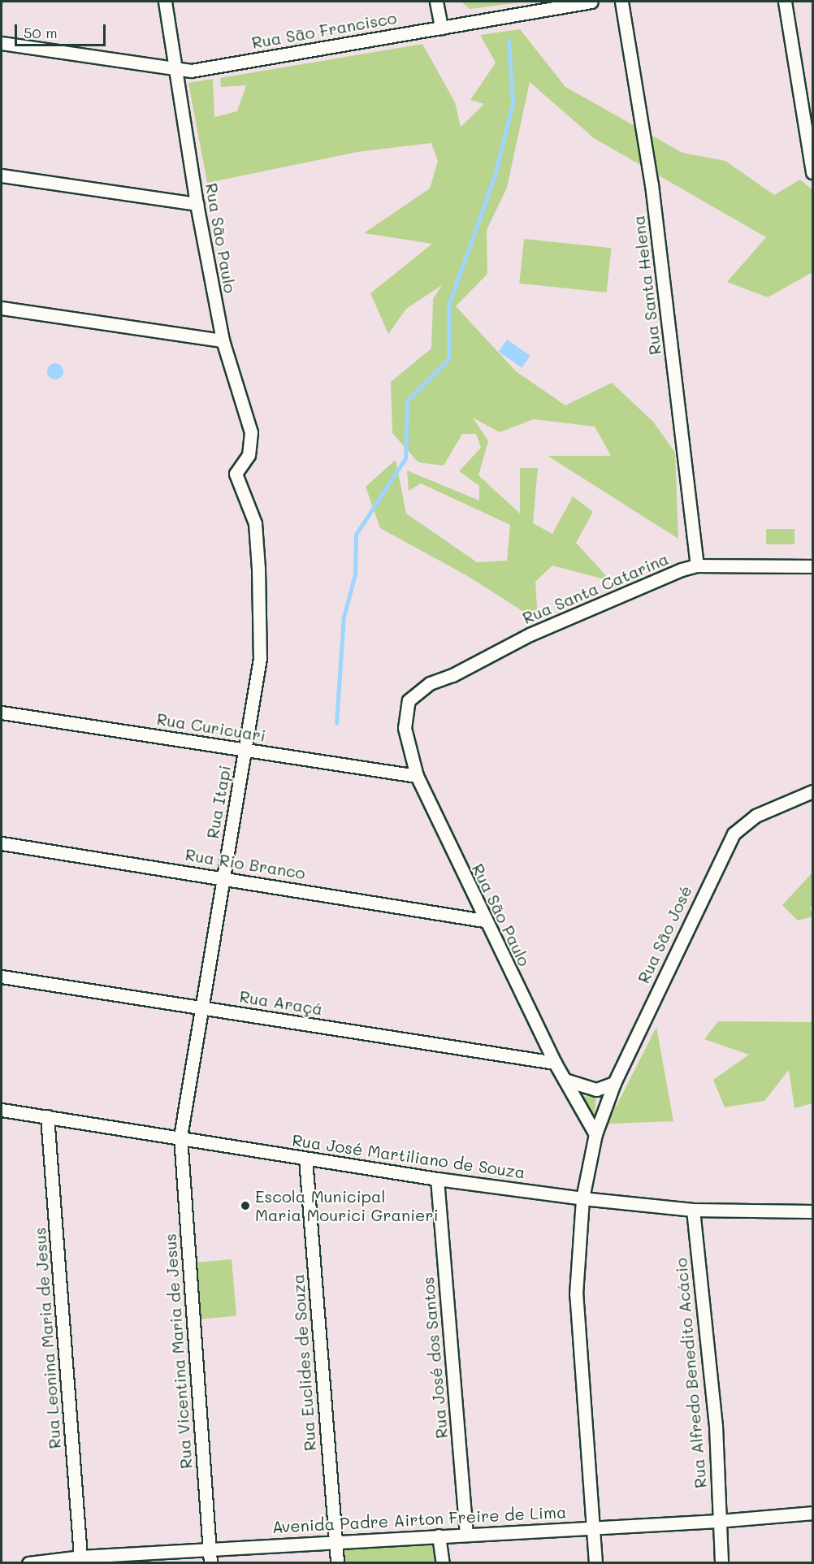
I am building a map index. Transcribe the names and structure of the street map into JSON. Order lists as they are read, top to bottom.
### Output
{
  "streets": {
    "street": [
      "Rua São Francisco",
      "Rua São Paulo",
      "Rua Santa Helena",
      "Rua Santa Catarina",
      "Rua Curicuari",
      "Rua Itapi",
      "Rua Rio Branco",
      "Rua São José",
      "Rua Araçá",
      "Rua José Martiliano de Souza",
      "Rua Leonina Maria de Jesus",
      "Rua Vicentina Maria de Jesus",
      "Rua José dos Santos",
      "Rua Euclides de Souza",
      "Rua Alfredo Benedito Acácio",
      "Avenida Padre Airton Freire de Lima"
    ]
  },
  "crossings": [
    ["Rua São Francisco", "Rua São Paulo"],
    ["Rua São Paulo", "Rua Santa Catarina"],
    ["Rua São Paulo", "Rua Curicuari"],
    ["Rua São Paulo", "Rua Itapi"],
    ["Rua São Paulo", "Rua Rio Branco"],
    ["Rua São Paulo", "Rua São José"],
    ["Rua São Paulo", "Rua Araçá"],
    ["Rua Santa Helena", "Rua Santa Catarina"],
    ["Rua Curicuari", "Rua Itapi"],
    ["Rua Itapi", "Rua Rio Branco"],
    ["Rua Itapi", "Rua Araçá"],
    ["Rua Itapi", "Rua José Martiliano de Souza"],
    ["Rua Itapi", "Rua Vicentina Maria de Jesus"],
    ["Rua São José", "Rua José Martiliano de Souza"],
    ["Rua São José", "Avenida Padre Airton Freire de Lima"],
    ["Rua José Martiliano de Souza", "Rua Leonina Maria de Jesus"],
    ["Rua José Martiliano de Souza", "Rua Vicentina Maria de Jesus"],
    ["Rua José Martiliano de Souza", "Rua José dos Santos"],
    ["Rua José Martiliano de Souza", "Rua Euclides de Souza"],
    ["Rua José Martiliano de Souza", "Rua Alfredo Benedito Acácio"],
    ["Rua Leonina Maria de Jesus", "Avenida Padre Airton Freire de Lima"],
    ["Rua Vicentina Maria de Jesus", "Avenida Padre Airton Freire de Lima"],
    ["Rua José dos Santos", "Avenida Padre Airton Freire de Lima"],
    ["Rua Euclides de Souza", "Avenida Padre Airton Freire de Lima"],
    ["Rua Alfredo Benedito Acácio", "Avenida Padre Airton Freire de Lima"]
  ],
  "places": ["Escola Municipal Maria Mourici Granieri"],
  "scale_bar": "50 m"
}
